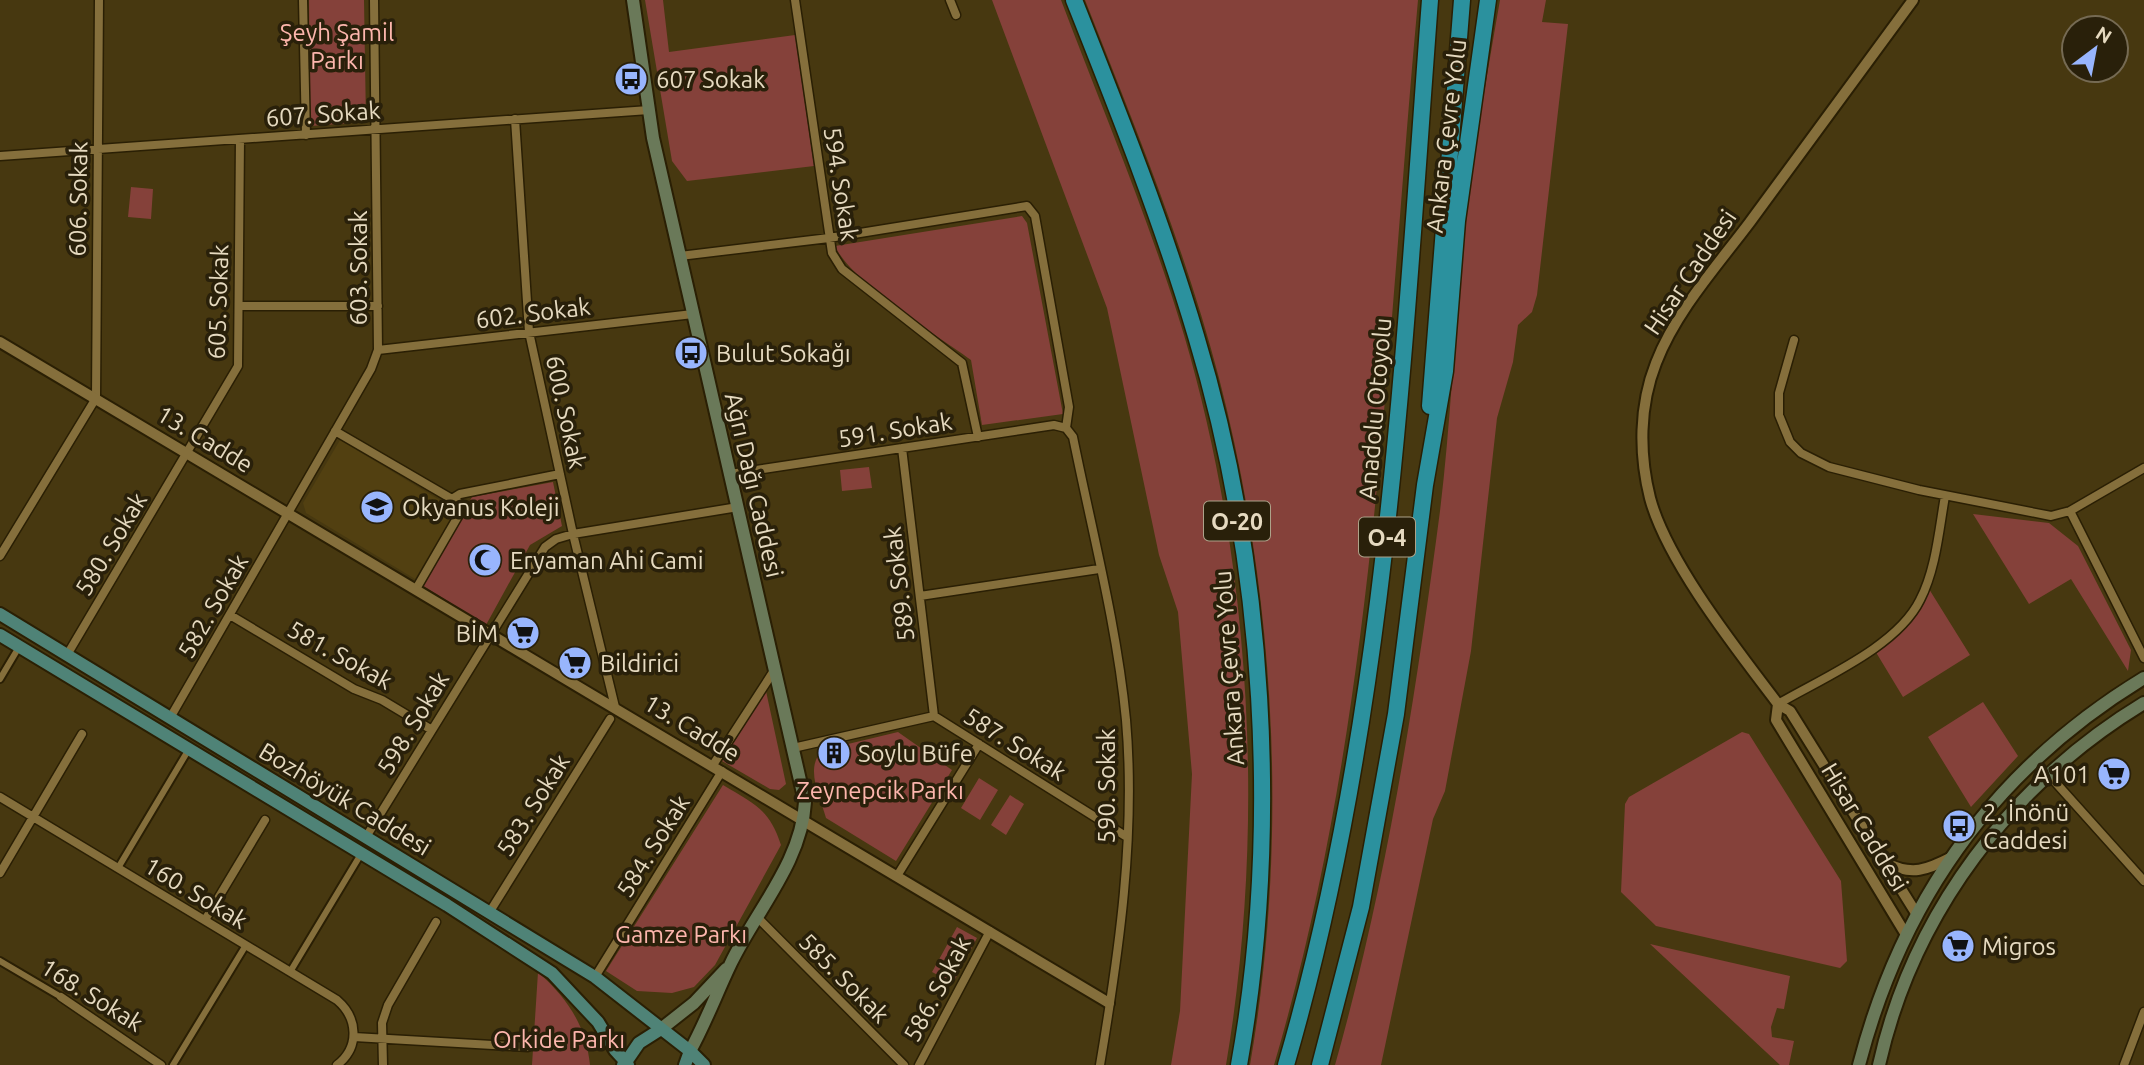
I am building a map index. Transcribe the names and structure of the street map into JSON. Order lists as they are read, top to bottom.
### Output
{
  "streets": {
    "highway": [
      "Ankara Çevre Yolu",
      "Anadolu Otoyolu",
      "O-20",
      "O-4"
    ],
    "main road": ["Ağrı Dağı Caddesi", "Bozhöyük Caddesi"],
    "street": [
      "607. Sokak",
      "594. Sokak",
      "606. Sokak",
      "603. Sokak",
      "Hisar Caddesi",
      "605. Sokak",
      "602. Sokak",
      "600. Sokak",
      "591. Sokak",
      "13. Cadde",
      "580. Sokak",
      "589. Sokak",
      "582. Sokak",
      "581. Sokak",
      "598. Sokak",
      "587. Sokak",
      "590. Sokak",
      "583. Sokak",
      "584. Sokak",
      "160. Sokak",
      "585. Sokak",
      "586. Sokak",
      "168. Sokak"
    ]
  },
  "crossings": [
    ["607. Sokak", "606. Sokak"],
    ["607. Sokak", "603. Sokak"],
    ["607. Sokak", "605. Sokak"],
    ["607. Sokak", "600. Sokak"],
    ["607. Sokak", "Ağrı Dağı Caddesi"],
    ["Ankara Çevre Yolu", "O-4"],
    ["594. Sokak", "591. Sokak"],
    ["606. Sokak", "13. Cadde"],
    ["603. Sokak", "602. Sokak"],
    ["603. Sokak", "13. Cadde"],
    ["603. Sokak", "582. Sokak"],
    ["605. Sokak", "13. Cadde"],
    ["605. Sokak", "580. Sokak"],
    ["602. Sokak", "600. Sokak"],
    ["602. Sokak", "Ağrı Dağı Caddesi"],
    ["600. Sokak", "13. Cadde"],
    ["600. Sokak", "598. Sokak"],
    ["591. Sokak", "Ağrı Dağı Caddesi"],
    ["591. Sokak", "589. Sokak"],
    ["591. Sokak", "590. Sokak"],
    ["13. Cadde", "Ağrı Dağı Caddesi"],
    ["13. Cadde", "580. Sokak"],
    ["13. Cadde", "582. Sokak"],
    ["13. Cadde", "598. Sokak"],
    ["13. Cadde", "590. Sokak"],
    ["13. Cadde", "584. Sokak"],
    ["13. Cadde", "586. Sokak"],
    ["Ağrı Dağı Caddesi", "598. Sokak"],
    ["Ağrı Dağı Caddesi", "587. Sokak"],
    ["Ağrı Dağı Caddesi", "Bozhöyük Caddesi"],
    ["Ağrı Dağı Caddesi", "584. Sokak"],
    ["Ağrı Dağı Caddesi", "585. Sokak"],
    ["580. Sokak", "Bozhöyük Caddesi"],
    ["589. Sokak", "587. Sokak"],
    ["582. Sokak", "581. Sokak"],
    ["582. Sokak", "Bozhöyük Caddesi"],
    ["581. Sokak", "598. Sokak"],
    ["598. Sokak", "Bozhöyük Caddesi"],
    ["587. Sokak", "590. Sokak"],
    ["Bozhöyük Caddesi", "583. Sokak"],
    ["Bozhöyük Caddesi", "584. Sokak"]
  ],
  "parks": [
    "Şeyh Şamil Parkı",
    "Zeynepcik Parkı",
    "Gamze Parkı",
    "Orkide Parkı"
  ],
  "places": {
    "bus stop": ["607 Sokak", "Bulut Sokağı", "2. İnönü Caddesi"],
    "school or university": ["Okyanus Koleji"],
    "mosque": ["Eryaman Ahi Cami"],
    "supermarket": [
      "BİM",
      "Bildirici",
      "A101",
      "Migros"
    ],
    "building": ["Soylu Büfe"]
  },
  "north": "top right"
}
